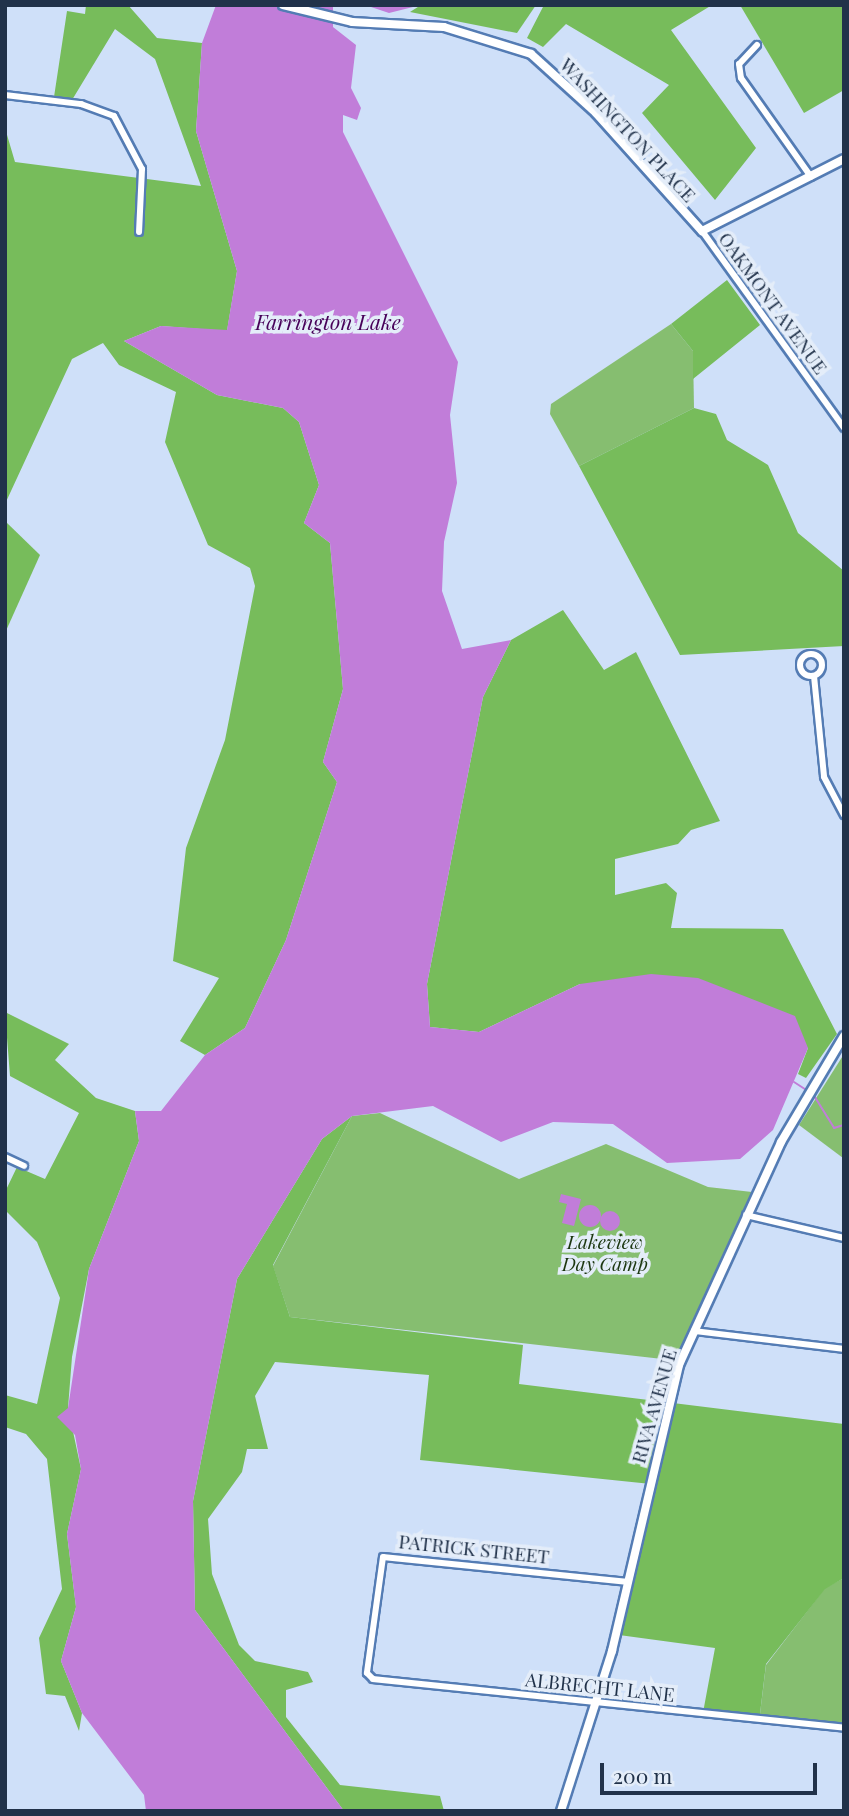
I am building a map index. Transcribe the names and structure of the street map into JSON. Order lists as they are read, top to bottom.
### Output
{
  "streets": {
    "street": [
      "WASHINGTON PLACE",
      "OAKMONT AVENUE",
      "RIVA AVENUE",
      "PATRICK STREET",
      "ALBRECHT LANE"
    ]
  },
  "crossings": [
    ["WASHINGTON PLACE", "OAKMONT AVENUE"],
    ["RIVA AVENUE", "PATRICK STREET"],
    ["RIVA AVENUE", "ALBRECHT LANE"],
    ["PATRICK STREET", "ALBRECHT LANE"]
  ],
  "water": ["Farrington Lake"],
  "parks": ["Lakeview Day Camp"],
  "scale_bar": "200 m"
}
